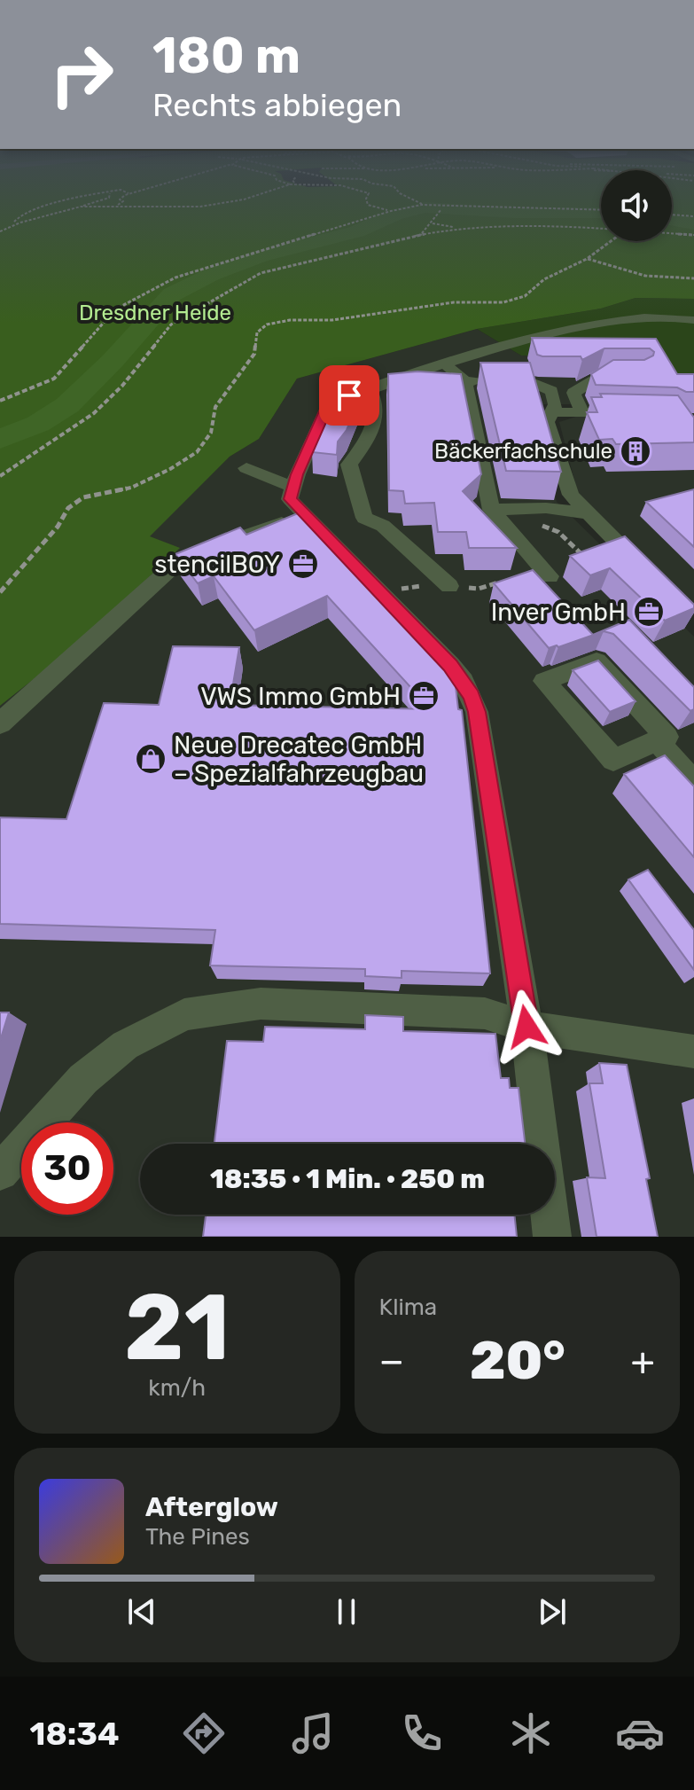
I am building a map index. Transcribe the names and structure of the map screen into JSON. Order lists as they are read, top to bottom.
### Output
{
  "parks": ["Dresdner Heide"],
  "places": {
    "building": ["Bäckerfachschule"],
    "office": ["stencilBOY", "Inver GmbH", "VWS Immo GmbH"],
    "shop": ["Neue Drecatec GmbH – Spezialfahrzeugbau"]
  },
  "page": {
    "turn": ["180 m", "Rechts abbiegen"],
    "limit": "30",
    "trip": "18:35 · 1 Min. · 250 m",
    "tile": [
      ["21", "km/h"],
      "Klima"
    ],
    "heat": ["−", "20°", "+"],
    "song": ["Afterglow", "The Pines"],
    "tabs": "18:34"
  }
}
